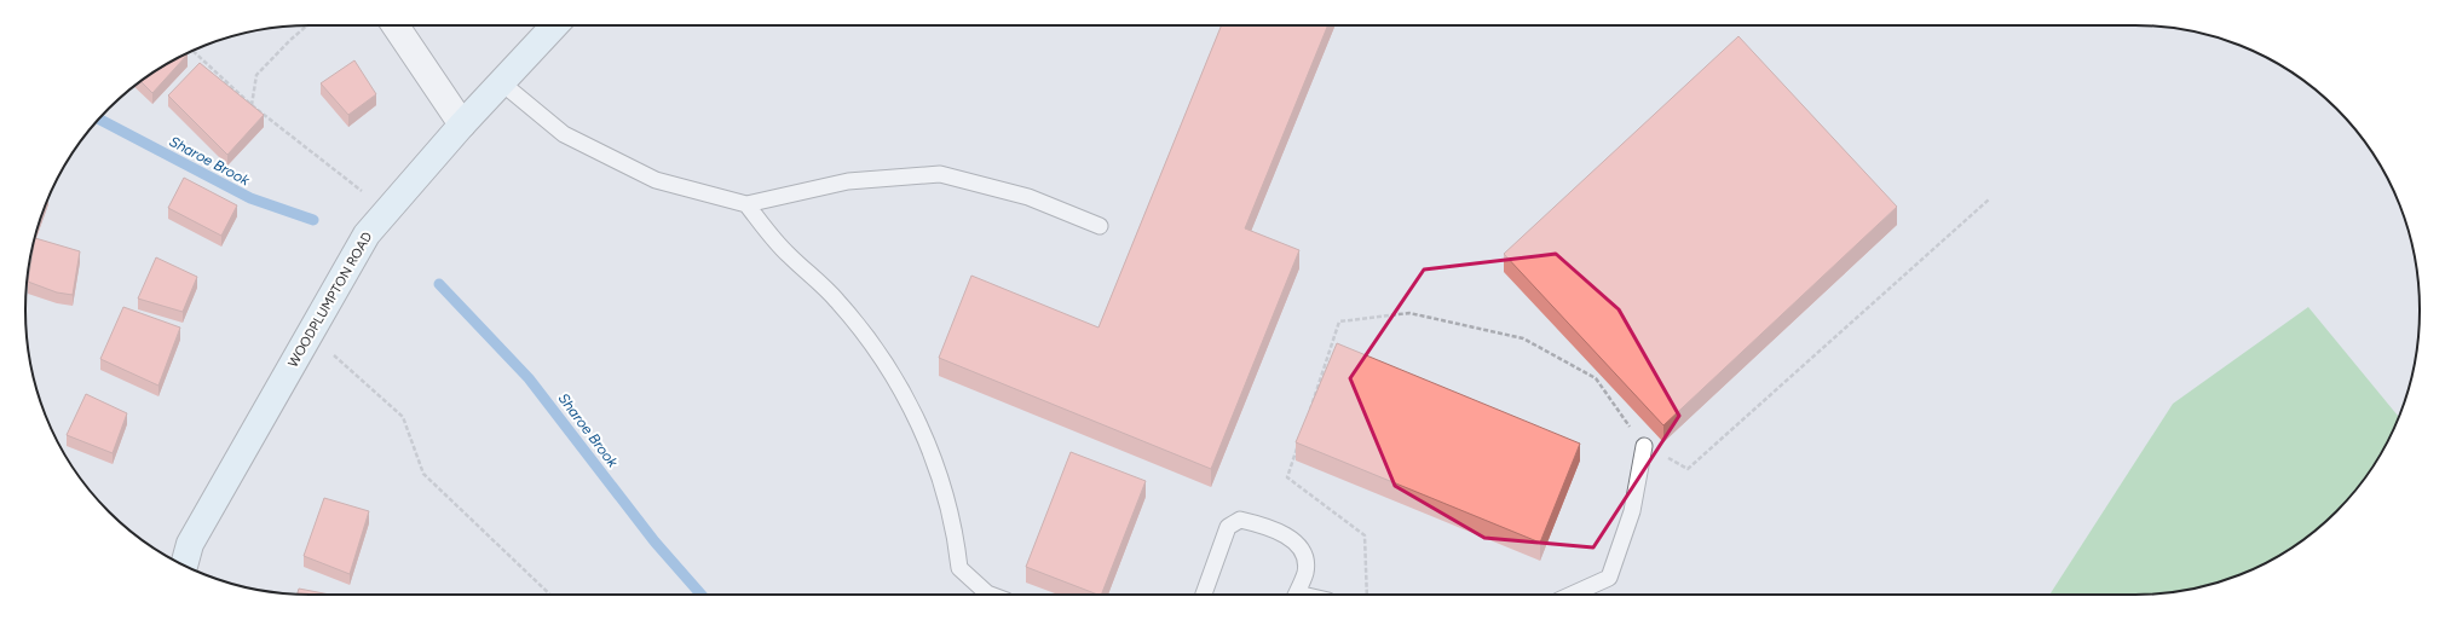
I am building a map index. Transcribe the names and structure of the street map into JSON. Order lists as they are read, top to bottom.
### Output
{
  "streets": {
    "main road": ["WOODPLUMPTON ROAD"]
  },
  "water": ["Sharoe Brook"]
}
